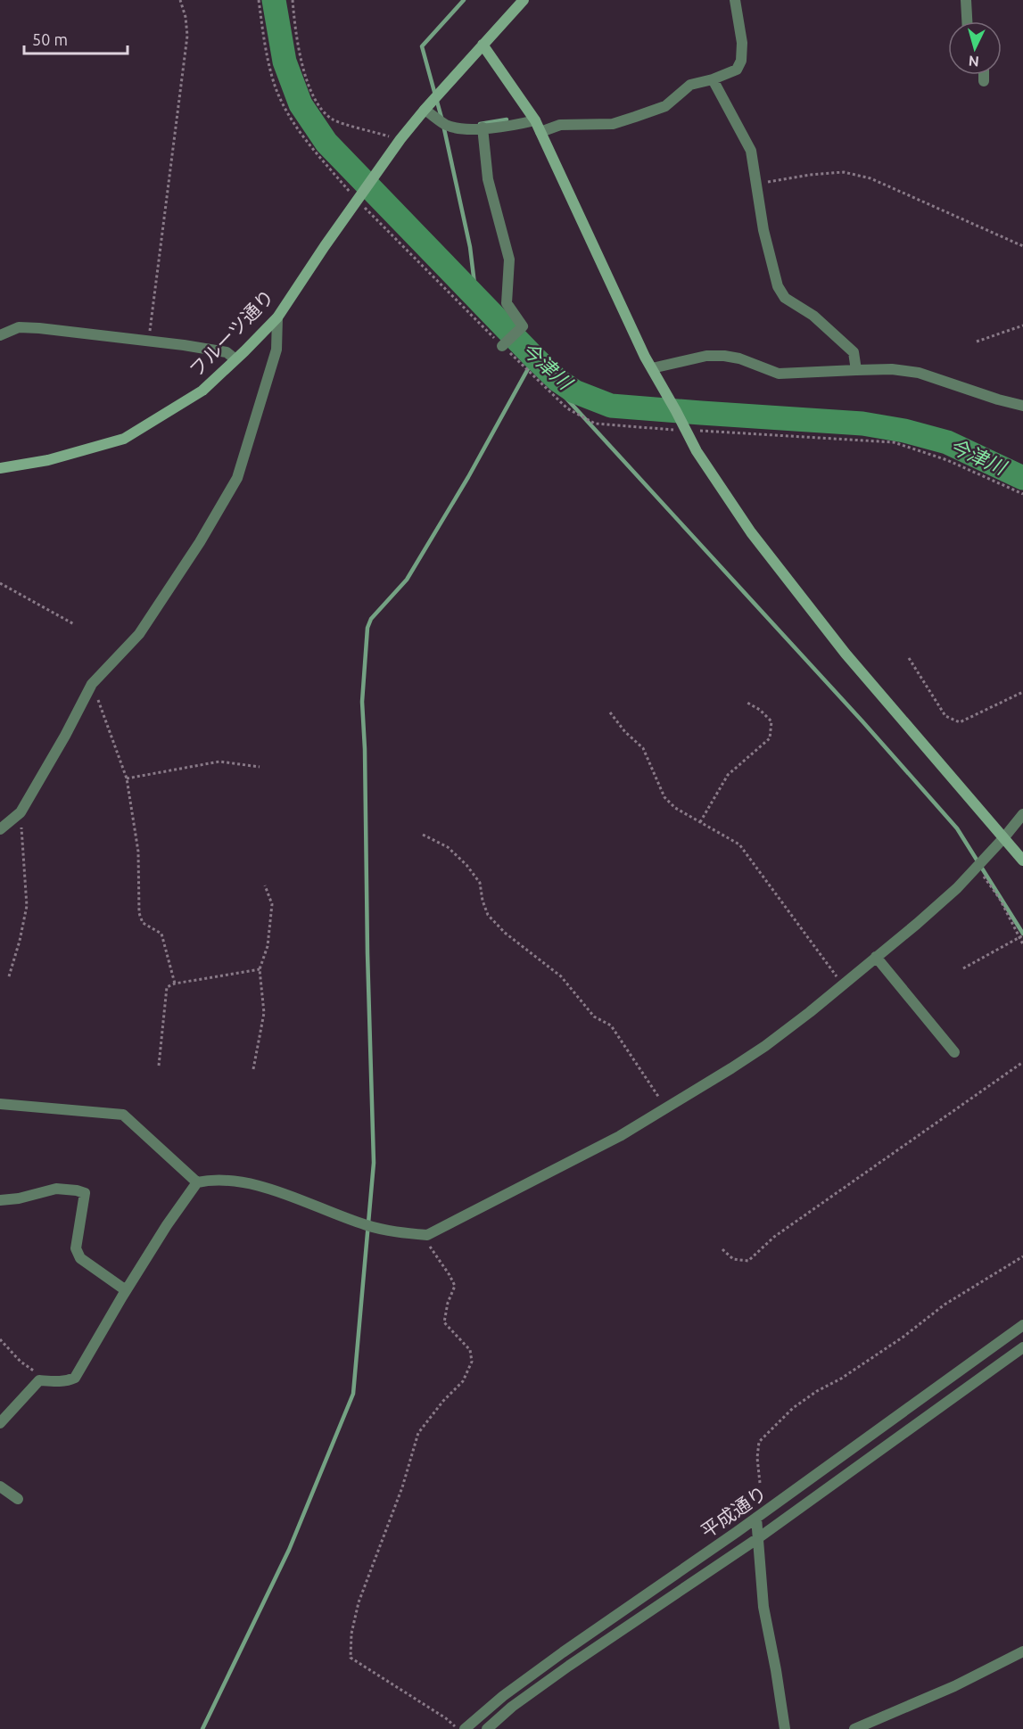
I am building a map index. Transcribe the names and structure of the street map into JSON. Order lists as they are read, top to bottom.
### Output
{
  "streets": {
    "street": ["フルーツ通り", "平成通り"]
  },
  "water": ["今津川"],
  "scale_bar": "50 m",
  "north": "bottom"
}
